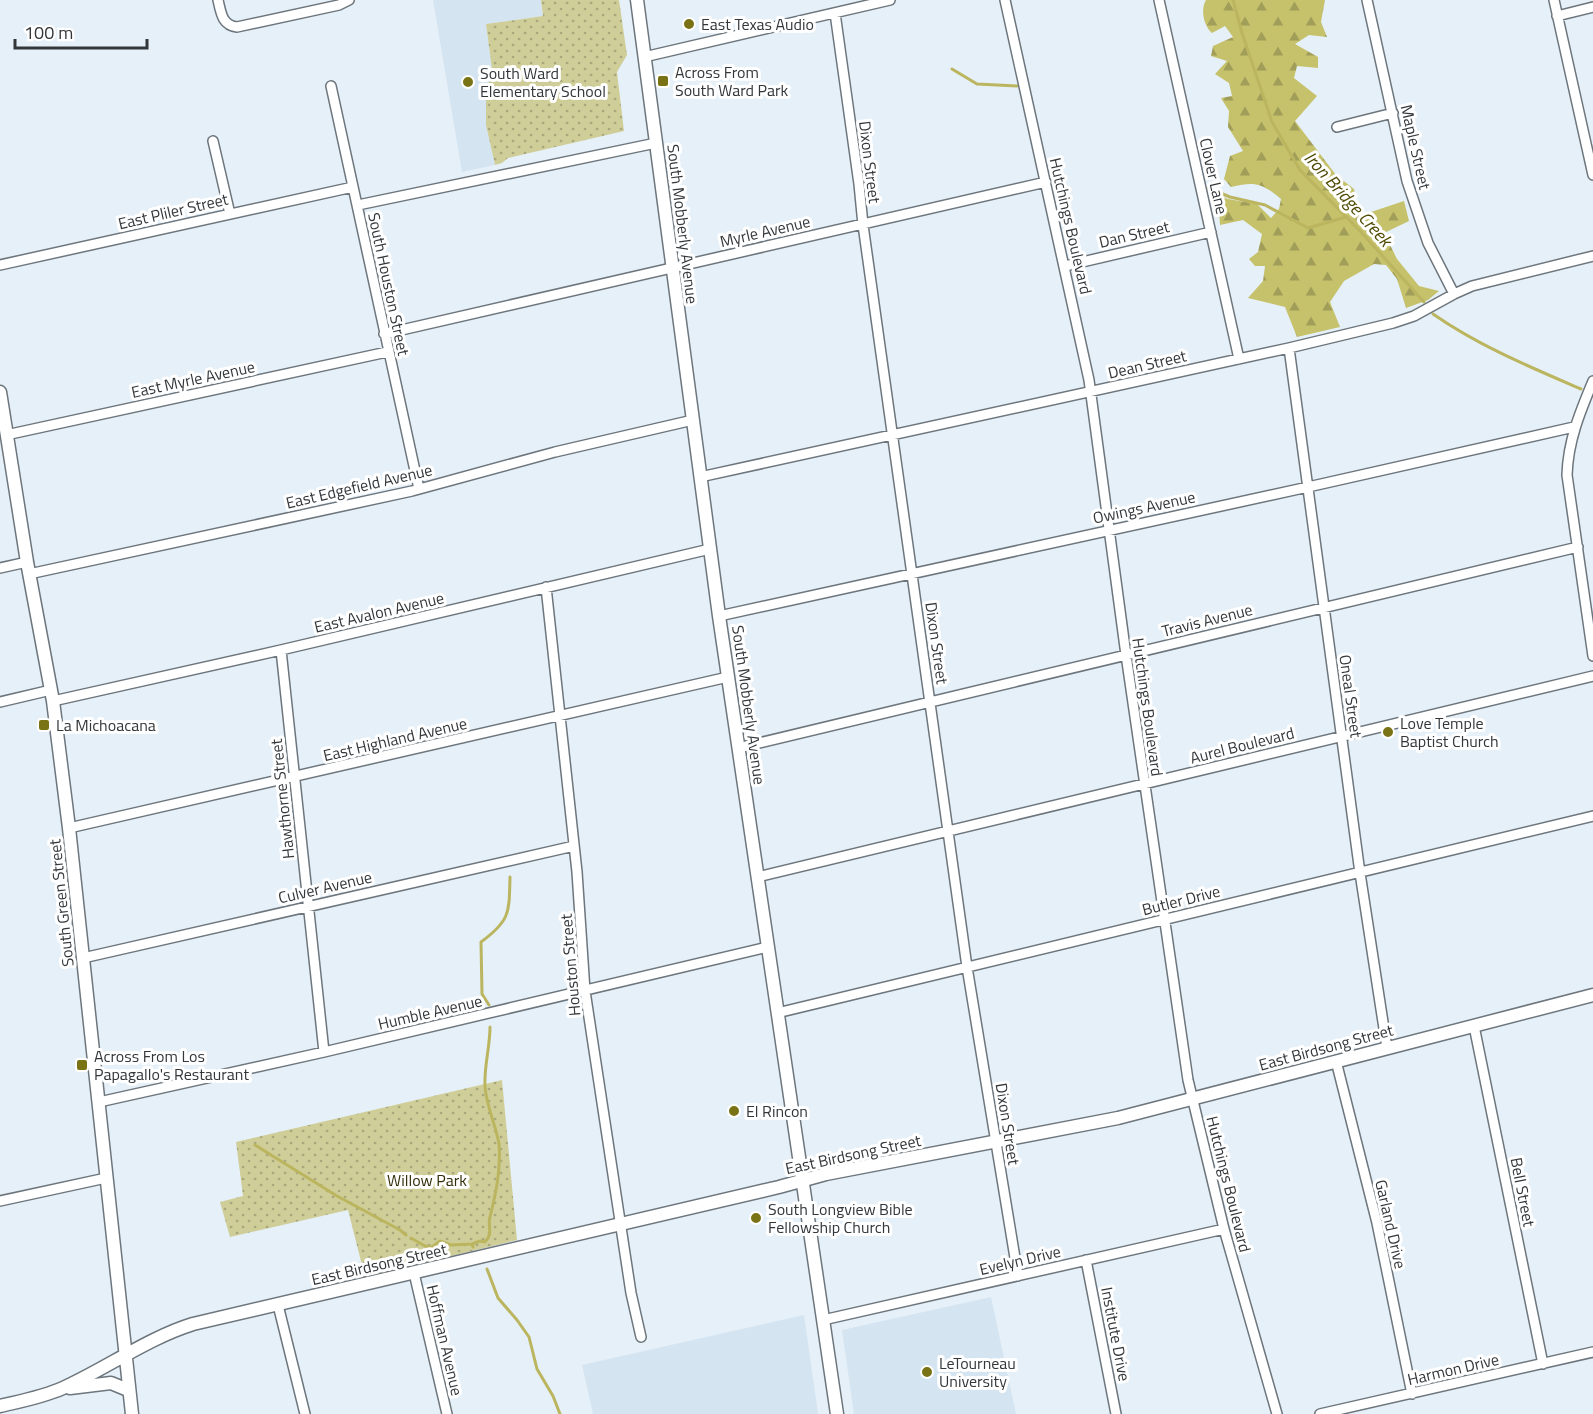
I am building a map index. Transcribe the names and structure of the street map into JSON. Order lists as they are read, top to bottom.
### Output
{
  "streets": {
    "street": [
      "Maple Street",
      "Dixon Street",
      "Clover Lane",
      "East Pliler Street",
      "South Mobberly Avenue",
      "Hutchings Boulevard",
      "Myrle Avenue",
      "Dan Street",
      "South Houston Street",
      "Dean Street",
      "East Myrle Avenue",
      "East Edgefield Avenue",
      "Owings Avenue",
      "East Avalon Avenue",
      "Travis Avenue",
      "Oneal Street",
      "East Highland Avenue",
      "Aurel Boulevard",
      "Hawthorne Street",
      "Culver Avenue",
      "Butler Drive",
      "South Green Street",
      "Houston Street",
      "Humble Avenue",
      "East Birdsong Street",
      "Bell Street",
      "Garland Drive",
      "Evelyn Drive",
      "Institute Drive",
      "Hoffman Avenue",
      "Harmon Drive"
    ]
  },
  "crossings": [
    ["Maple Street", "Dean Street"],
    ["Dixon Street", "Myrle Avenue"],
    ["Dixon Street", "Dean Street"],
    ["Dixon Street", "Owings Avenue"],
    ["Dixon Street", "Travis Avenue"],
    ["Dixon Street", "Aurel Boulevard"],
    ["Dixon Street", "Butler Drive"],
    ["Dixon Street", "East Birdsong Street"],
    ["Dixon Street", "Evelyn Drive"],
    ["Clover Lane", "Dan Street"],
    ["Clover Lane", "Dean Street"],
    ["East Pliler Street", "South Houston Street"],
    ["South Mobberly Avenue", "Myrle Avenue"],
    ["South Mobberly Avenue", "Dean Street"],
    ["South Mobberly Avenue", "East Edgefield Avenue"],
    ["South Mobberly Avenue", "Owings Avenue"],
    ["South Mobberly Avenue", "East Avalon Avenue"],
    ["South Mobberly Avenue", "Travis Avenue"],
    ["South Mobberly Avenue", "East Highland Avenue"],
    ["South Mobberly Avenue", "Aurel Boulevard"],
    ["South Mobberly Avenue", "Butler Drive"],
    ["South Mobberly Avenue", "Humble Avenue"],
    ["South Mobberly Avenue", "East Birdsong Street"],
    ["South Mobberly Avenue", "Evelyn Drive"],
    ["Hutchings Boulevard", "Myrle Avenue"],
    ["Hutchings Boulevard", "Dan Street"],
    ["Hutchings Boulevard", "Dean Street"],
    ["Hutchings Boulevard", "Owings Avenue"],
    ["Hutchings Boulevard", "Travis Avenue"],
    ["Hutchings Boulevard", "Aurel Boulevard"],
    ["Hutchings Boulevard", "Butler Drive"],
    ["Hutchings Boulevard", "East Birdsong Street"],
    ["Hutchings Boulevard", "Evelyn Drive"],
    ["Myrle Avenue", "South Houston Street"],
    ["South Houston Street", "East Myrle Avenue"],
    ["South Houston Street", "East Edgefield Avenue"],
    ["Dean Street", "Oneal Street"],
    ["East Myrle Avenue", "South Green Street"],
    ["East Edgefield Avenue", "South Green Street"],
    ["Owings Avenue", "Oneal Street"],
    ["East Avalon Avenue", "Hawthorne Street"],
    ["East Avalon Avenue", "South Green Street"],
    ["East Avalon Avenue", "Houston Street"],
    ["Travis Avenue", "Oneal Street"],
    ["Oneal Street", "Aurel Boulevard"],
    ["Oneal Street", "Butler Drive"],
    ["Oneal Street", "East Birdsong Street"],
    ["East Highland Avenue", "Hawthorne Street"],
    ["East Highland Avenue", "South Green Street"],
    ["East Highland Avenue", "Houston Street"],
    ["Hawthorne Street", "Culver Avenue"],
    ["Hawthorne Street", "Humble Avenue"],
    ["Culver Avenue", "South Green Street"],
    ["Culver Avenue", "Houston Street"],
    ["South Green Street", "Humble Avenue"],
    ["South Green Street", "East Birdsong Street"],
    ["Houston Street", "Humble Avenue"],
    ["Houston Street", "East Birdsong Street"],
    ["East Birdsong Street", "Bell Street"],
    ["East Birdsong Street", "Garland Drive"],
    ["East Birdsong Street", "Hoffman Avenue"],
    ["Bell Street", "Harmon Drive"],
    ["Garland Drive", "Harmon Drive"],
    ["Evelyn Drive", "Institute Drive"]
  ],
  "water": ["Iron Bridge Creek"],
  "parks": ["Willow Park"],
  "places": {
    "other": [
      "East Texas Audio",
      "South Ward Elementary School",
      "Love Temple Baptist Church",
      "El Rincon",
      "South Longview Bible Fellowship Church",
      "LeTourneau University"
    ],
    "transit": ["Across From South Ward Park", "La Michoacana", "Across From Los Papagallo's Restaurant"]
  },
  "scale_bar": "100 m"
}
